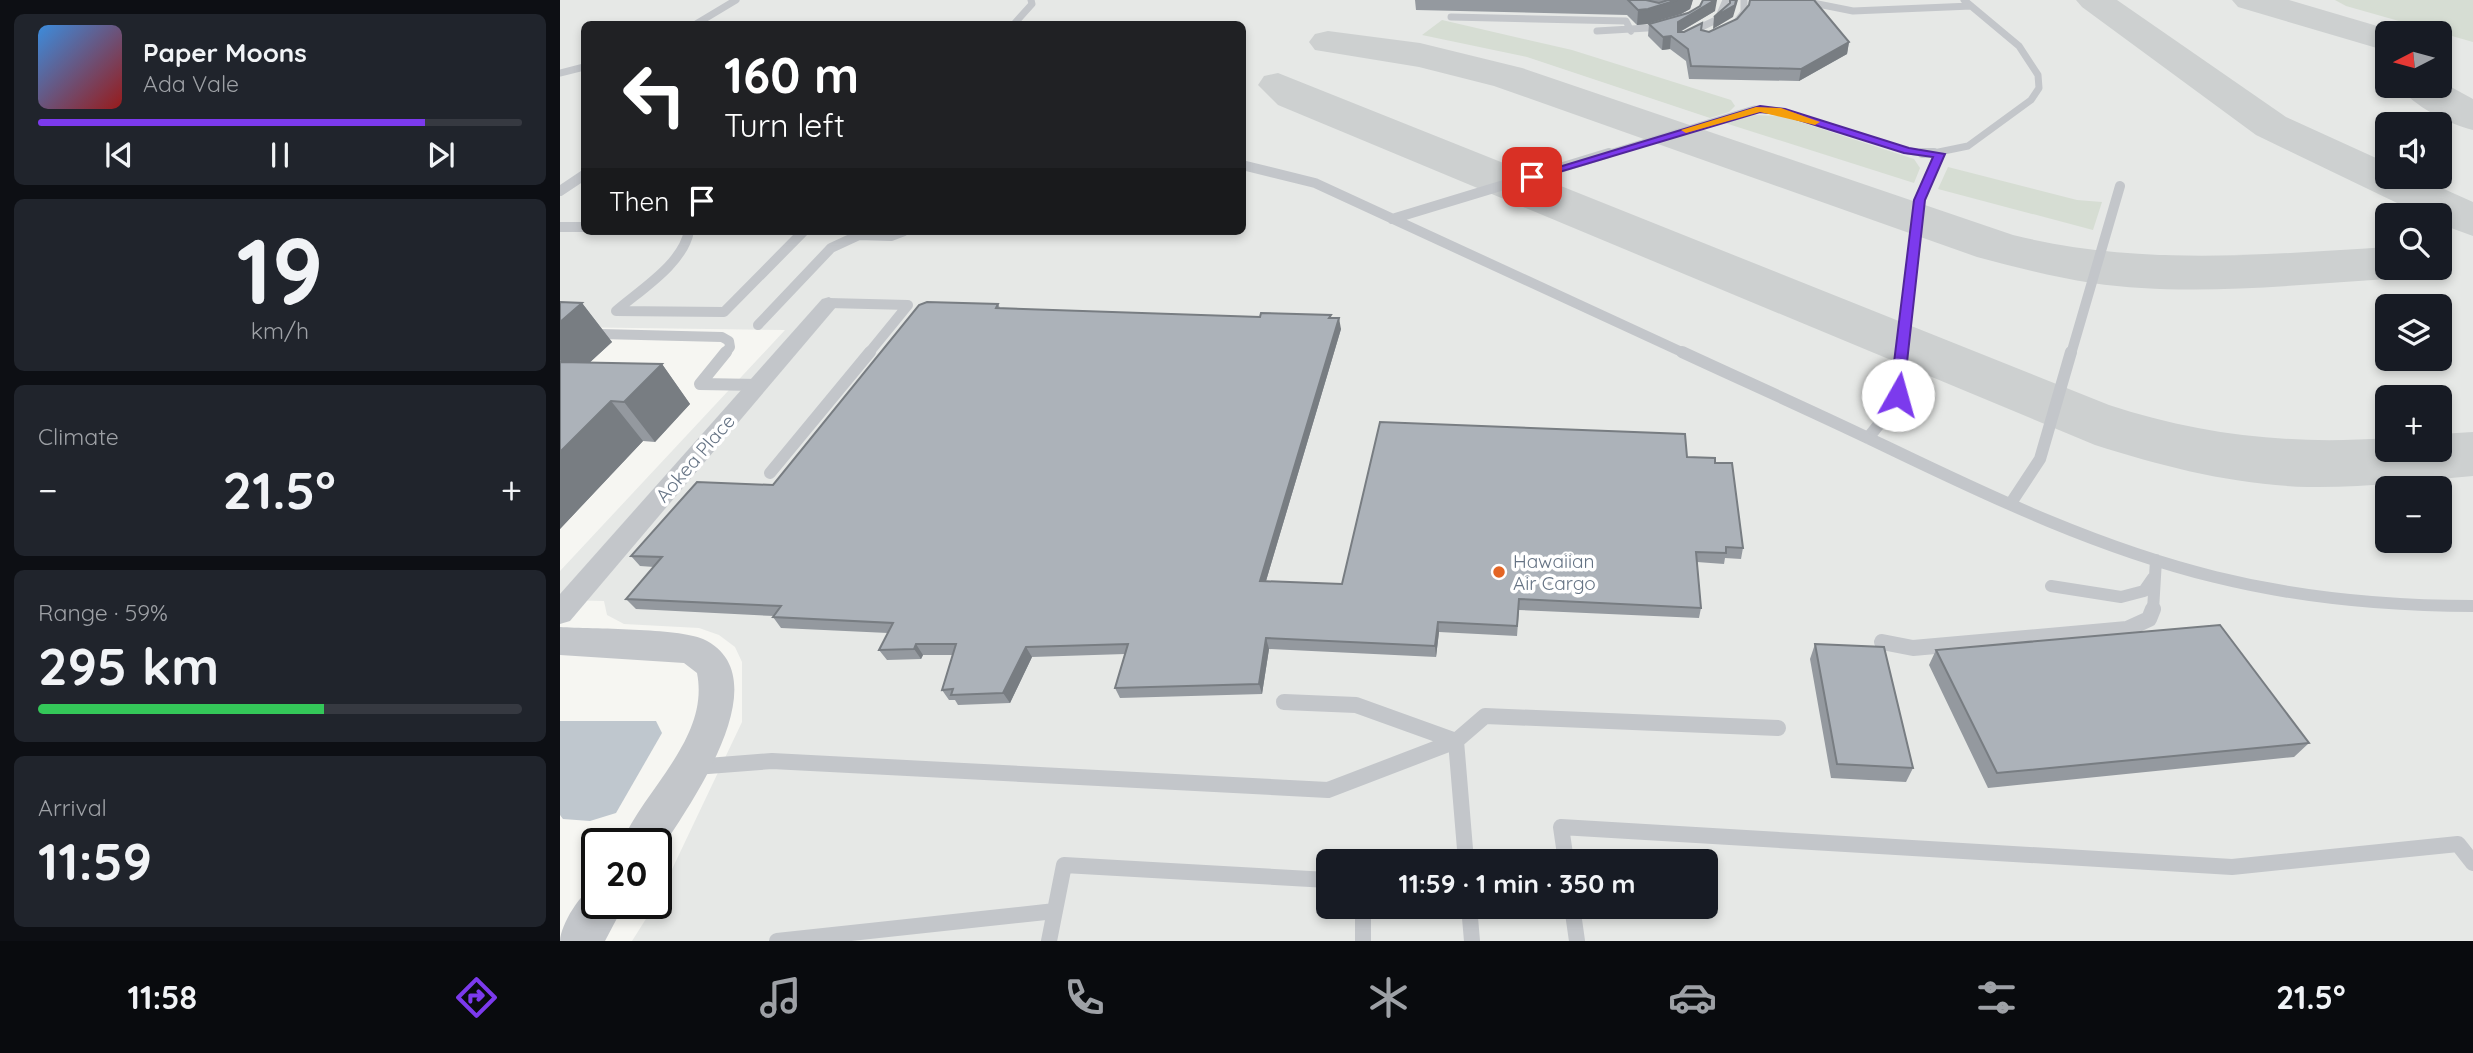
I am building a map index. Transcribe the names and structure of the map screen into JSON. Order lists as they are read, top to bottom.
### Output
{
  "streets": {
    "street": ["Aokea Place"]
  },
  "places": ["Hawaiian Air Cargo"],
  "north": "left",
  "page": {
    "map_buttons": ["+", "−"],
    "turn": ["160 m", "Turn left"],
    "song": ["Paper Moons", "Ada Vale"],
    "then": "Then",
    "tile": [
      ["19", "km/h"],
      "Climate",
      ["Range · 59%", "295 km"],
      ["Arrival", "11:59"]
    ],
    "heat": ["−", "21.5°", "+"],
    "limit": "20",
    "trip": "11:59 · 1 min · 350 m",
    "tabs": ["11:58", "21.5°"]
  }
}
